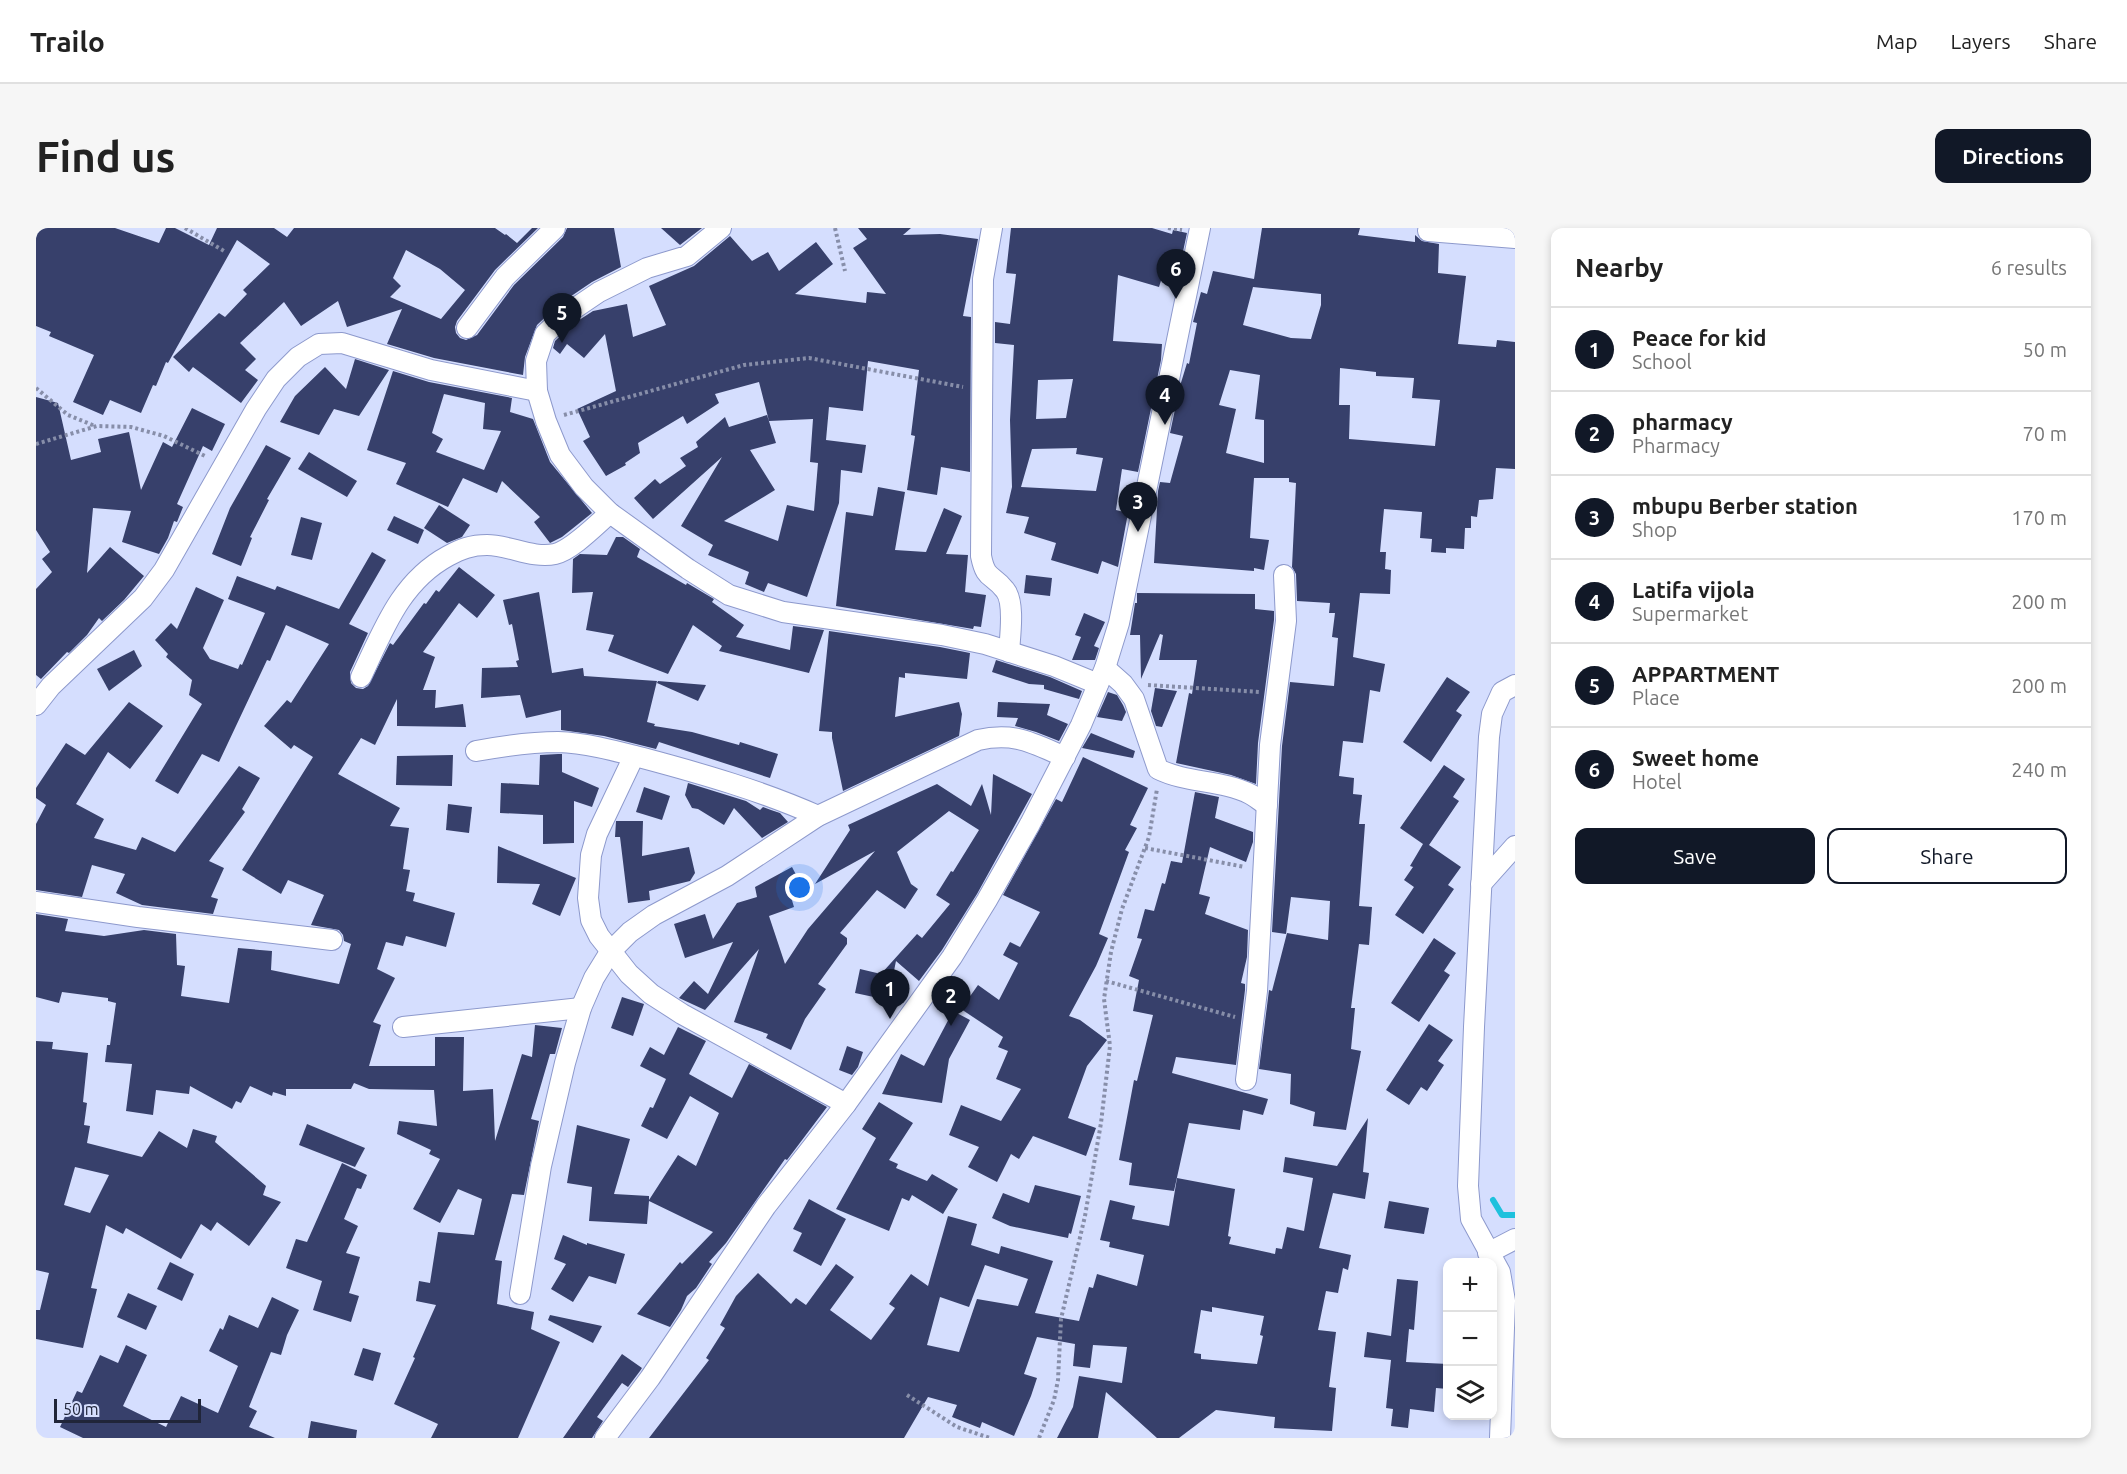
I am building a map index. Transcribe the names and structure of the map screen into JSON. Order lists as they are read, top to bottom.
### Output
{
  "scale_bar": "50 m",
  "page": {
    "header": "Trailo",
    "nav": ["Map", "Layers", "Share"],
    "buttons": [
      "Directions",
      ["Save", "Share"]
    ],
    "title": "Find us",
    "heading": ["Nearby", "6 results"],
    "pins": [
      "6",
      "5",
      "4",
      "3",
      "1",
      "2"
    ],
    "list": [
      {
        "mark": "1",
        "name": "Peace for kid",
        "note": "School",
        "value": "50 m"
      },
      {
        "mark": "2",
        "name": "pharmacy",
        "note": "Pharmacy",
        "value": "70 m"
      },
      {
        "mark": "3",
        "name": "mbupu Berber station",
        "note": "Shop",
        "value": "170 m"
      },
      {
        "mark": "4",
        "name": "Latifa vijola",
        "note": "Supermarket",
        "value": "200 m"
      },
      {
        "mark": "5",
        "name": "APPARTMENT",
        "note": "Place",
        "value": "200 m"
      },
      {
        "mark": "6",
        "name": "Sweet home",
        "note": "Hotel",
        "value": "240 m"
      }
    ],
    "map_buttons": ["+", "−"],
    "scale": "50 m"
  }
}
